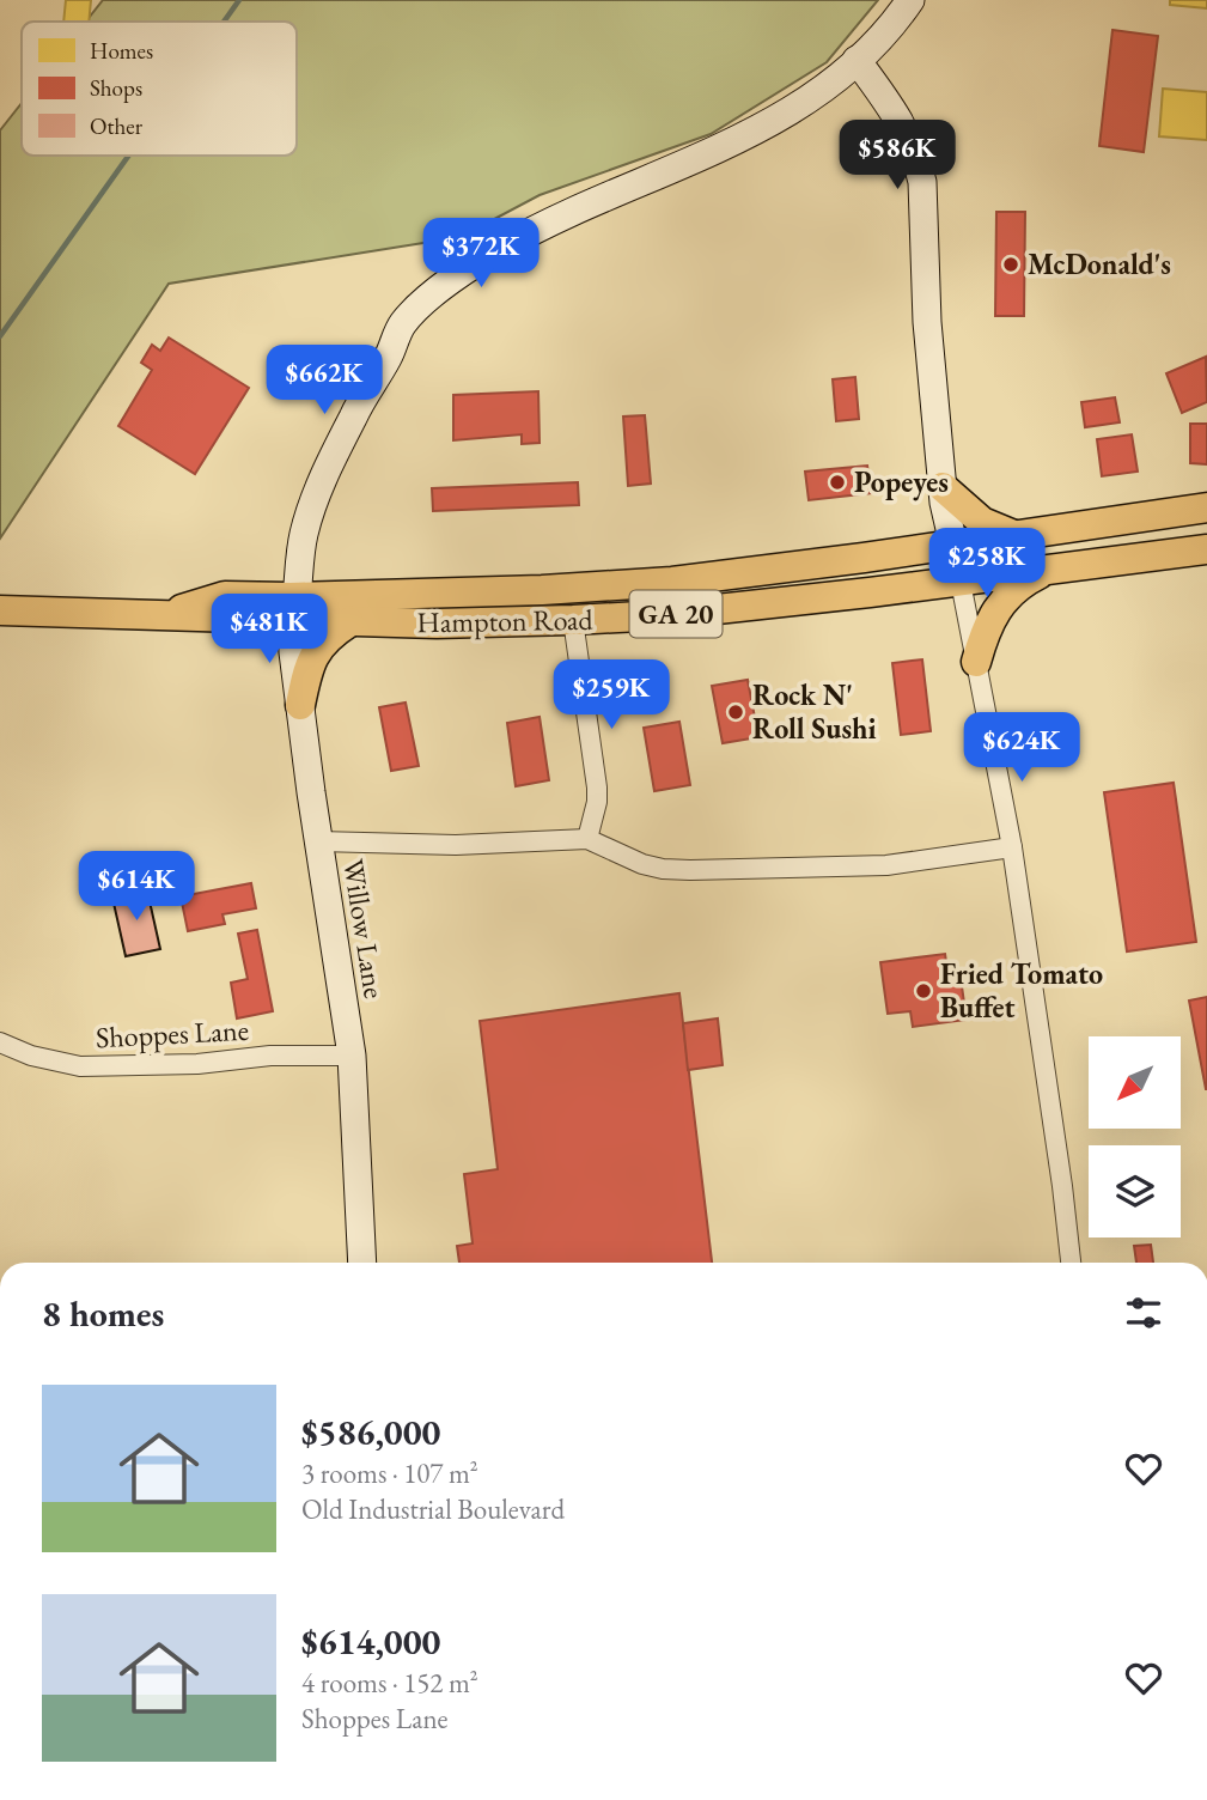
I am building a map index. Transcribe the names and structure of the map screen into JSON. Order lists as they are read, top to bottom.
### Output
{
  "streets": {
    "main road": ["GA 20", "Hampton Road"],
    "street": ["Willow Lane", "Shoppes Lane"]
  },
  "crossings": [
    ["Hampton Road", "Willow Lane"],
    ["Willow Lane", "Shoppes Lane"]
  ],
  "places": [
    "McDonald's",
    "Popeyes",
    "Rock N' Roll Sushi",
    "Fried Tomato Buffet"
  ],
  "legend": ["Homes", "Shops", "Other"],
  "north": "bottom left",
  "page": {
    "price": [
      "$586K",
      "$372K",
      "$662K",
      "$258K",
      "$481K",
      "$259K",
      "$624K",
      "$614K"
    ],
    "heading": "8 homes",
    "list": [
      {
        "name": "$586,000",
        "note": "3 rooms · 107 m² · Old Industrial Boulevard"
      },
      {
        "name": "$614,000",
        "note": "4 rooms · 152 m² · Shoppes Lane"
      }
    ]
  }
}
